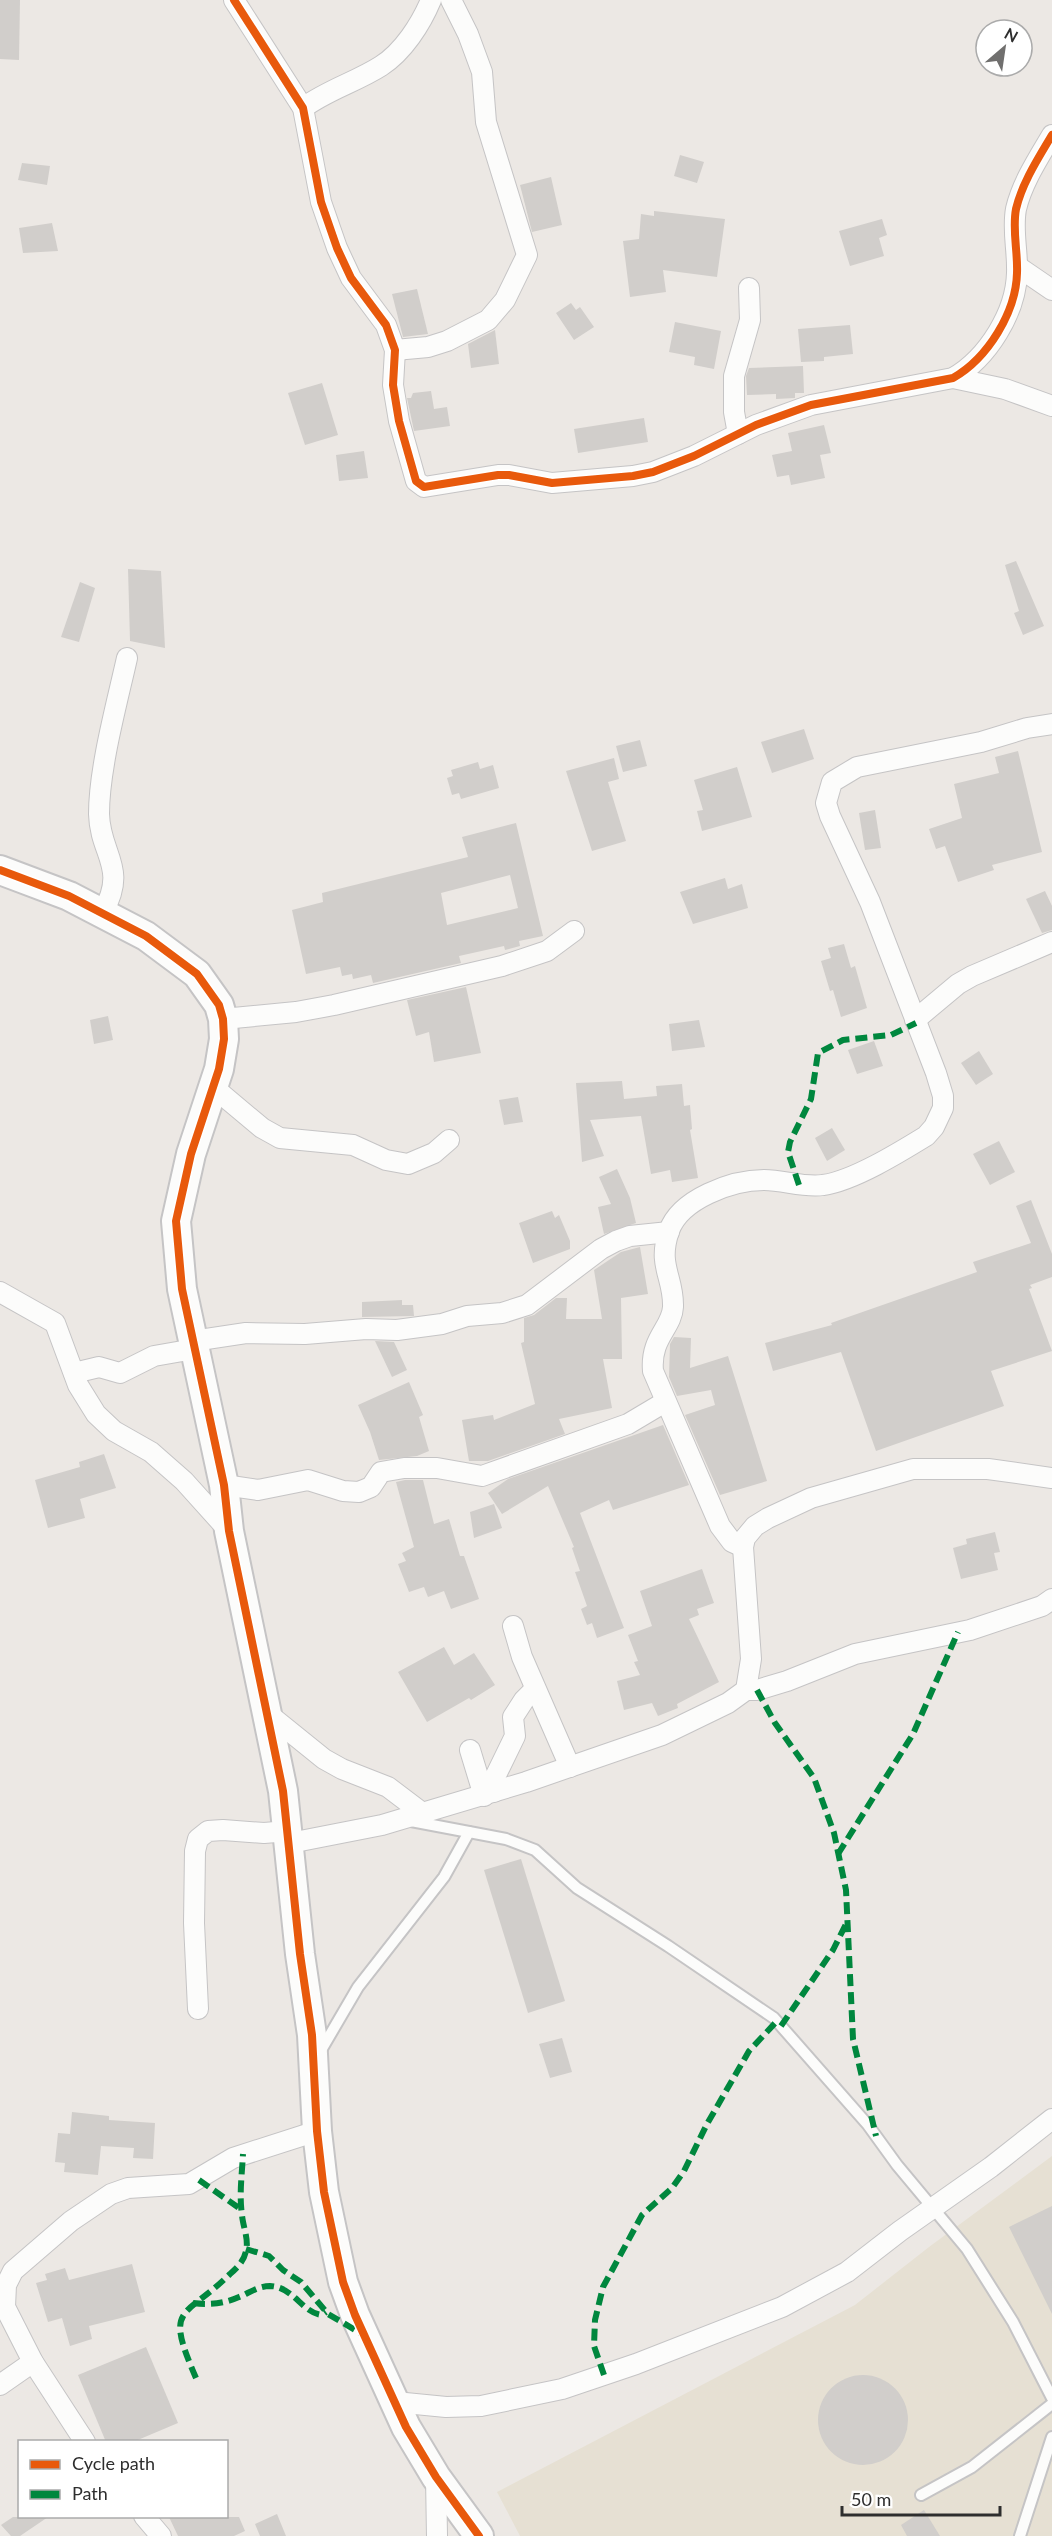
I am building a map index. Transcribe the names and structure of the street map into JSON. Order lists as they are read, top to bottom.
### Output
{
  "legend": ["Cycle path", "Path"],
  "scale_bar": "50 m",
  "north": "top right"
}
